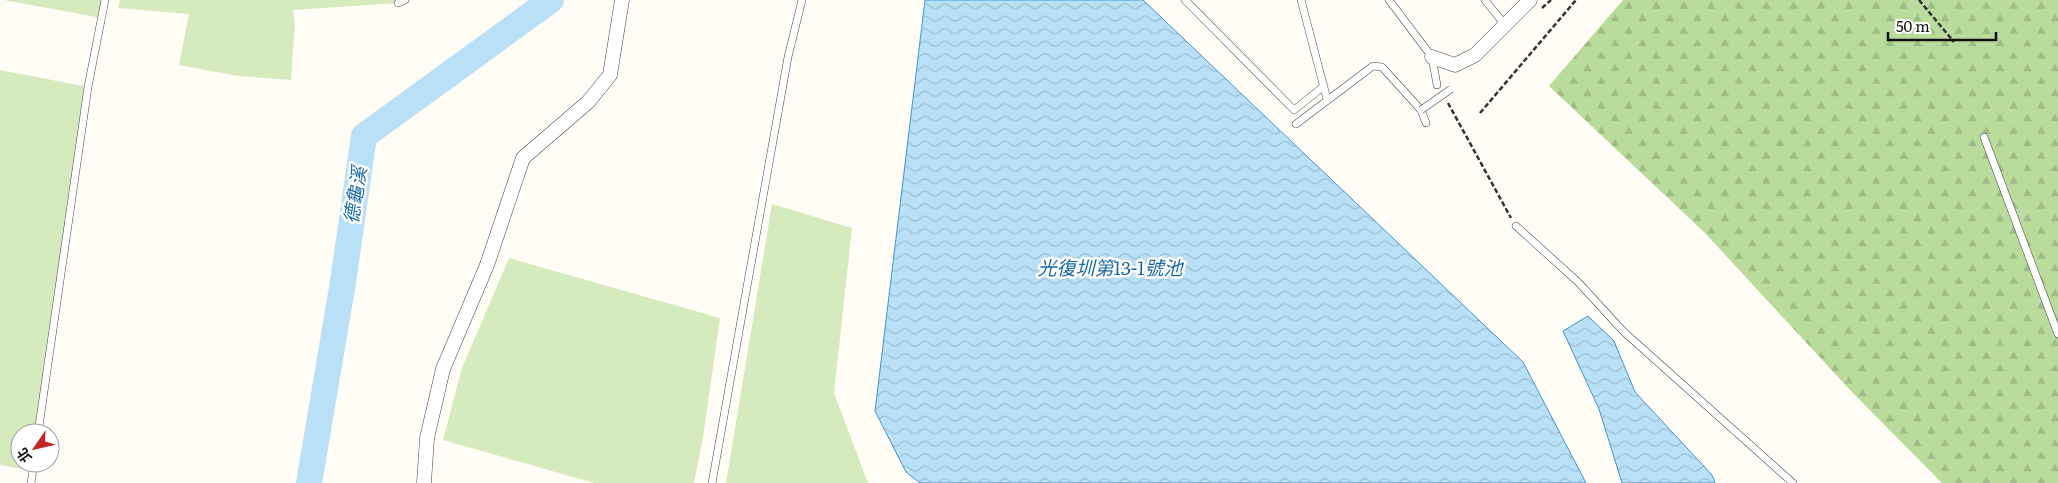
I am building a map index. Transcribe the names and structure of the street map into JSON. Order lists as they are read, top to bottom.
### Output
{
  "water": ["德龜溪", "光復圳第13-1號池"],
  "scale_bar": "50 m",
  "north": "bottom left"
}
